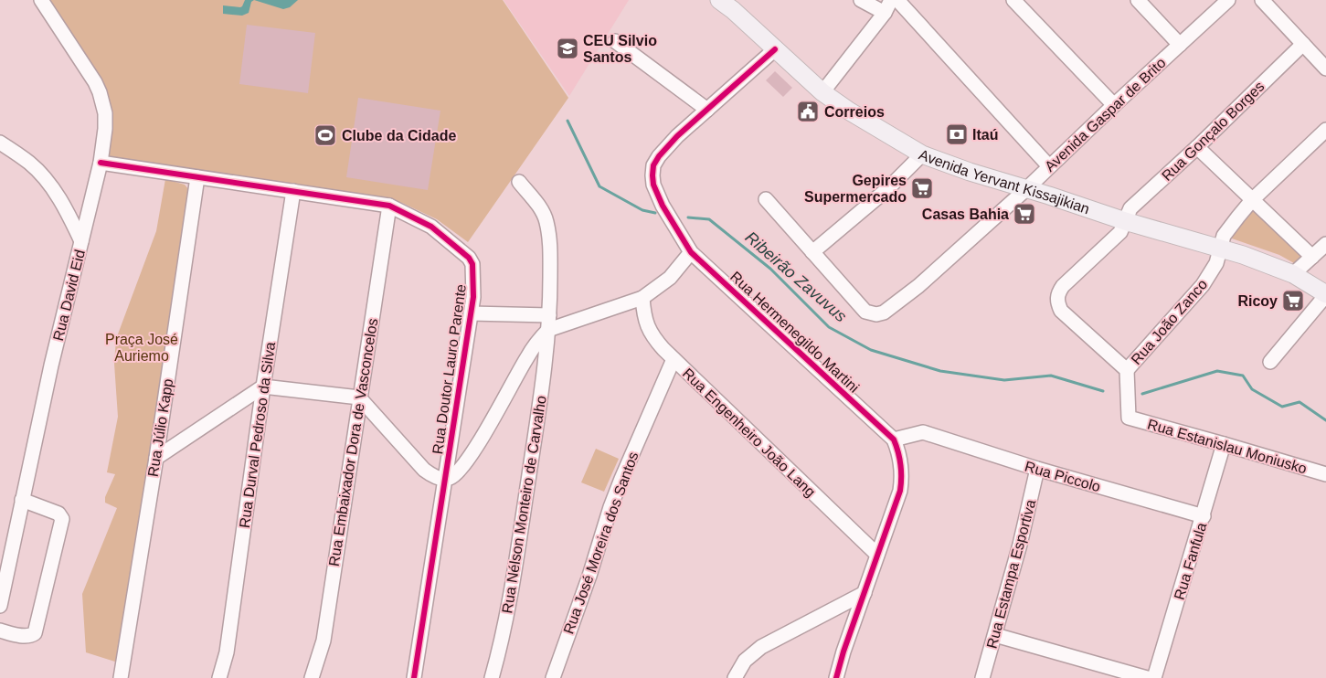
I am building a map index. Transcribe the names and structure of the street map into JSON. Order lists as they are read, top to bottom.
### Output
{
  "streets": {
    "main road": ["Avenida Yervant Kissajikian"],
    "street": [
      "Avenida Gaspar de Brito",
      "Rua Gonçalo Borges",
      "Rua David Eid",
      "Rua João Zanco",
      "Rua Hermenegildo Martini",
      "Rua Doutor Lauro Parente",
      "Rua Júlio Kapp",
      "Rua Engenheiro João Lang",
      "Rua Durval Pedroso da Silva",
      "Rua Embaixador Dora de Vasconcelos",
      "Rua Estanislau Moniusko",
      "Rua Piccolo",
      "Rua Nélson Monteiro de Carvalho",
      "Rua José Moreira dos Santos",
      "Rua Fanfula",
      "Rua Estampa Esportiva"
    ]
  },
  "crossings": [
    ["Avenida Gaspar de Brito", "Avenida Yervant Kissajikian"],
    ["Rua Gonçalo Borges", "Avenida Yervant Kissajikian"],
    ["Rua Gonçalo Borges", "Rua João Zanco"],
    ["Rua Gonçalo Borges", "Rua Estanislau Moniusko"],
    ["Avenida Yervant Kissajikian", "Rua João Zanco"],
    ["Avenida Yervant Kissajikian", "Rua Hermenegildo Martini"],
    ["Rua David Eid", "Rua Doutor Lauro Parente"],
    ["Rua João Zanco", "Rua Estanislau Moniusko"],
    ["Rua Hermenegildo Martini", "Rua Piccolo"],
    ["Rua Doutor Lauro Parente", "Rua Júlio Kapp"],
    ["Rua Doutor Lauro Parente", "Rua Durval Pedroso da Silva"],
    ["Rua Doutor Lauro Parente", "Rua Embaixador Dora de Vasconcelos"],
    ["Rua Engenheiro João Lang", "Rua José Moreira dos Santos"],
    ["Rua Estanislau Moniusko", "Rua Fanfula"],
    ["Rua Piccolo", "Rua Fanfula"],
    ["Rua Piccolo", "Rua Estampa Esportiva"]
  ],
  "water": ["Ribeirão Zavuvus"],
  "parks": ["Praça José Auriemo"],
  "places": {
    "school or university": ["CEU Silvio Santos"],
    "public building": ["Correios"],
    "bank": ["Itaú"],
    "sports": ["Clube da Cidade"],
    "supermarket": ["Gepires Supermercado", "Casas Bahia", "Ricoy"]
  }
}
